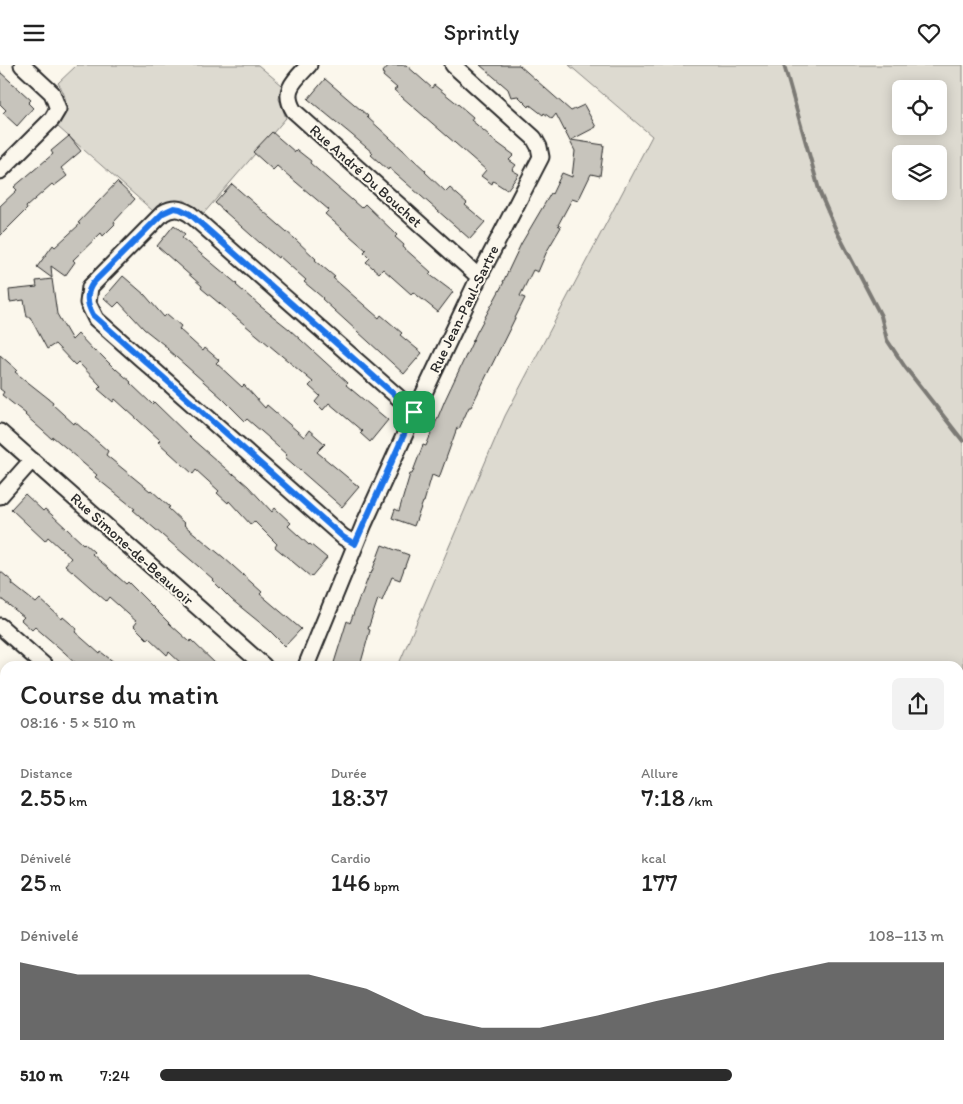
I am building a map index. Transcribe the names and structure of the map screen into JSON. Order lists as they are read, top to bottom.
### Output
{
  "streets": {
    "street": ["Rue André Du Bouchet", "Rue Jean-Paul-Sartre", "Rue Simone-de-Beauvoir"]
  },
  "crossings": [
    ["Rue André Du Bouchet", "Rue Jean-Paul-Sartre"]
  ],
  "page": {
    "header": "Sprintly",
    "heading": ["Course du matin", "08:16 · 5 × 510 m"],
    "stats": [
      ["Distance", "2.55 km"],
      ["Durée", "18:37"],
      ["Allure", "7:18 /km"],
      ["Dénivelé", "25 m"],
      ["Cardio", "146 bpm"],
      ["kcal", "177"]
    ],
    "chart": ["Dénivelé", "108–113 m"],
    "list": [
      {
        "name": "510 m",
        "note": "7:24"
      }
    ]
  }
}
